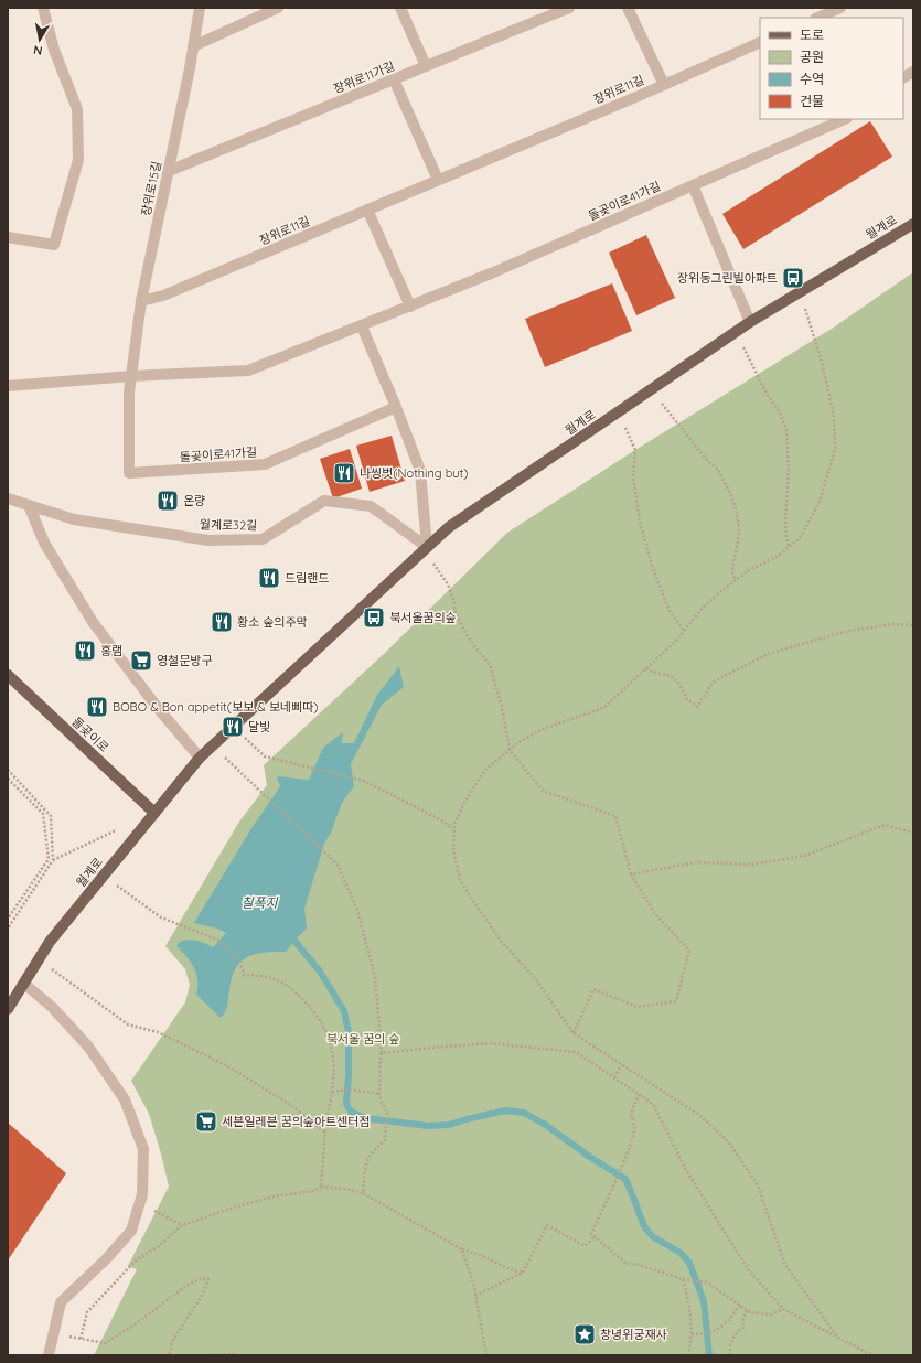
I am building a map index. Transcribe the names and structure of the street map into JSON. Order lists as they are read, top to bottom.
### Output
{
  "streets": {
    "main road": ["월계로", "돌곶이로"],
    "street": [
      "장위로11가길",
      "장위로11길",
      "장위로15길",
      "돌곶이로41가길",
      "월계로32길"
    ]
  },
  "crossings": [
    ["장위로11가길", "장위로15길"],
    ["장위로11길", "장위로15길"],
    ["장위로15길", "돌곶이로41가길"],
    ["월계로", "월계로32길"],
    ["월계로", "돌곶이로"]
  ],
  "water": ["칠폭지"],
  "parks": ["북서울 꿈의 숲"],
  "places": {
    "bus stop": ["장위동그린빌아파트", "북서울꿈의숲"],
    "restaurant": [
      "나씽벗(Nothing but)",
      "온량",
      "드림랜드",
      "황소 숲의주막",
      "홍램",
      "BOBO & Bon appetit(보보 & 보네삐따)",
      "달빛"
    ],
    "supermarket": ["영철문방구", "세븐일레븐 꿈의숲아트센터점"],
    "place": ["창녕위궁재사"]
  },
  "legend": [
    "도로",
    "공원",
    "수역",
    "건물"
  ],
  "north": "bottom"
}
